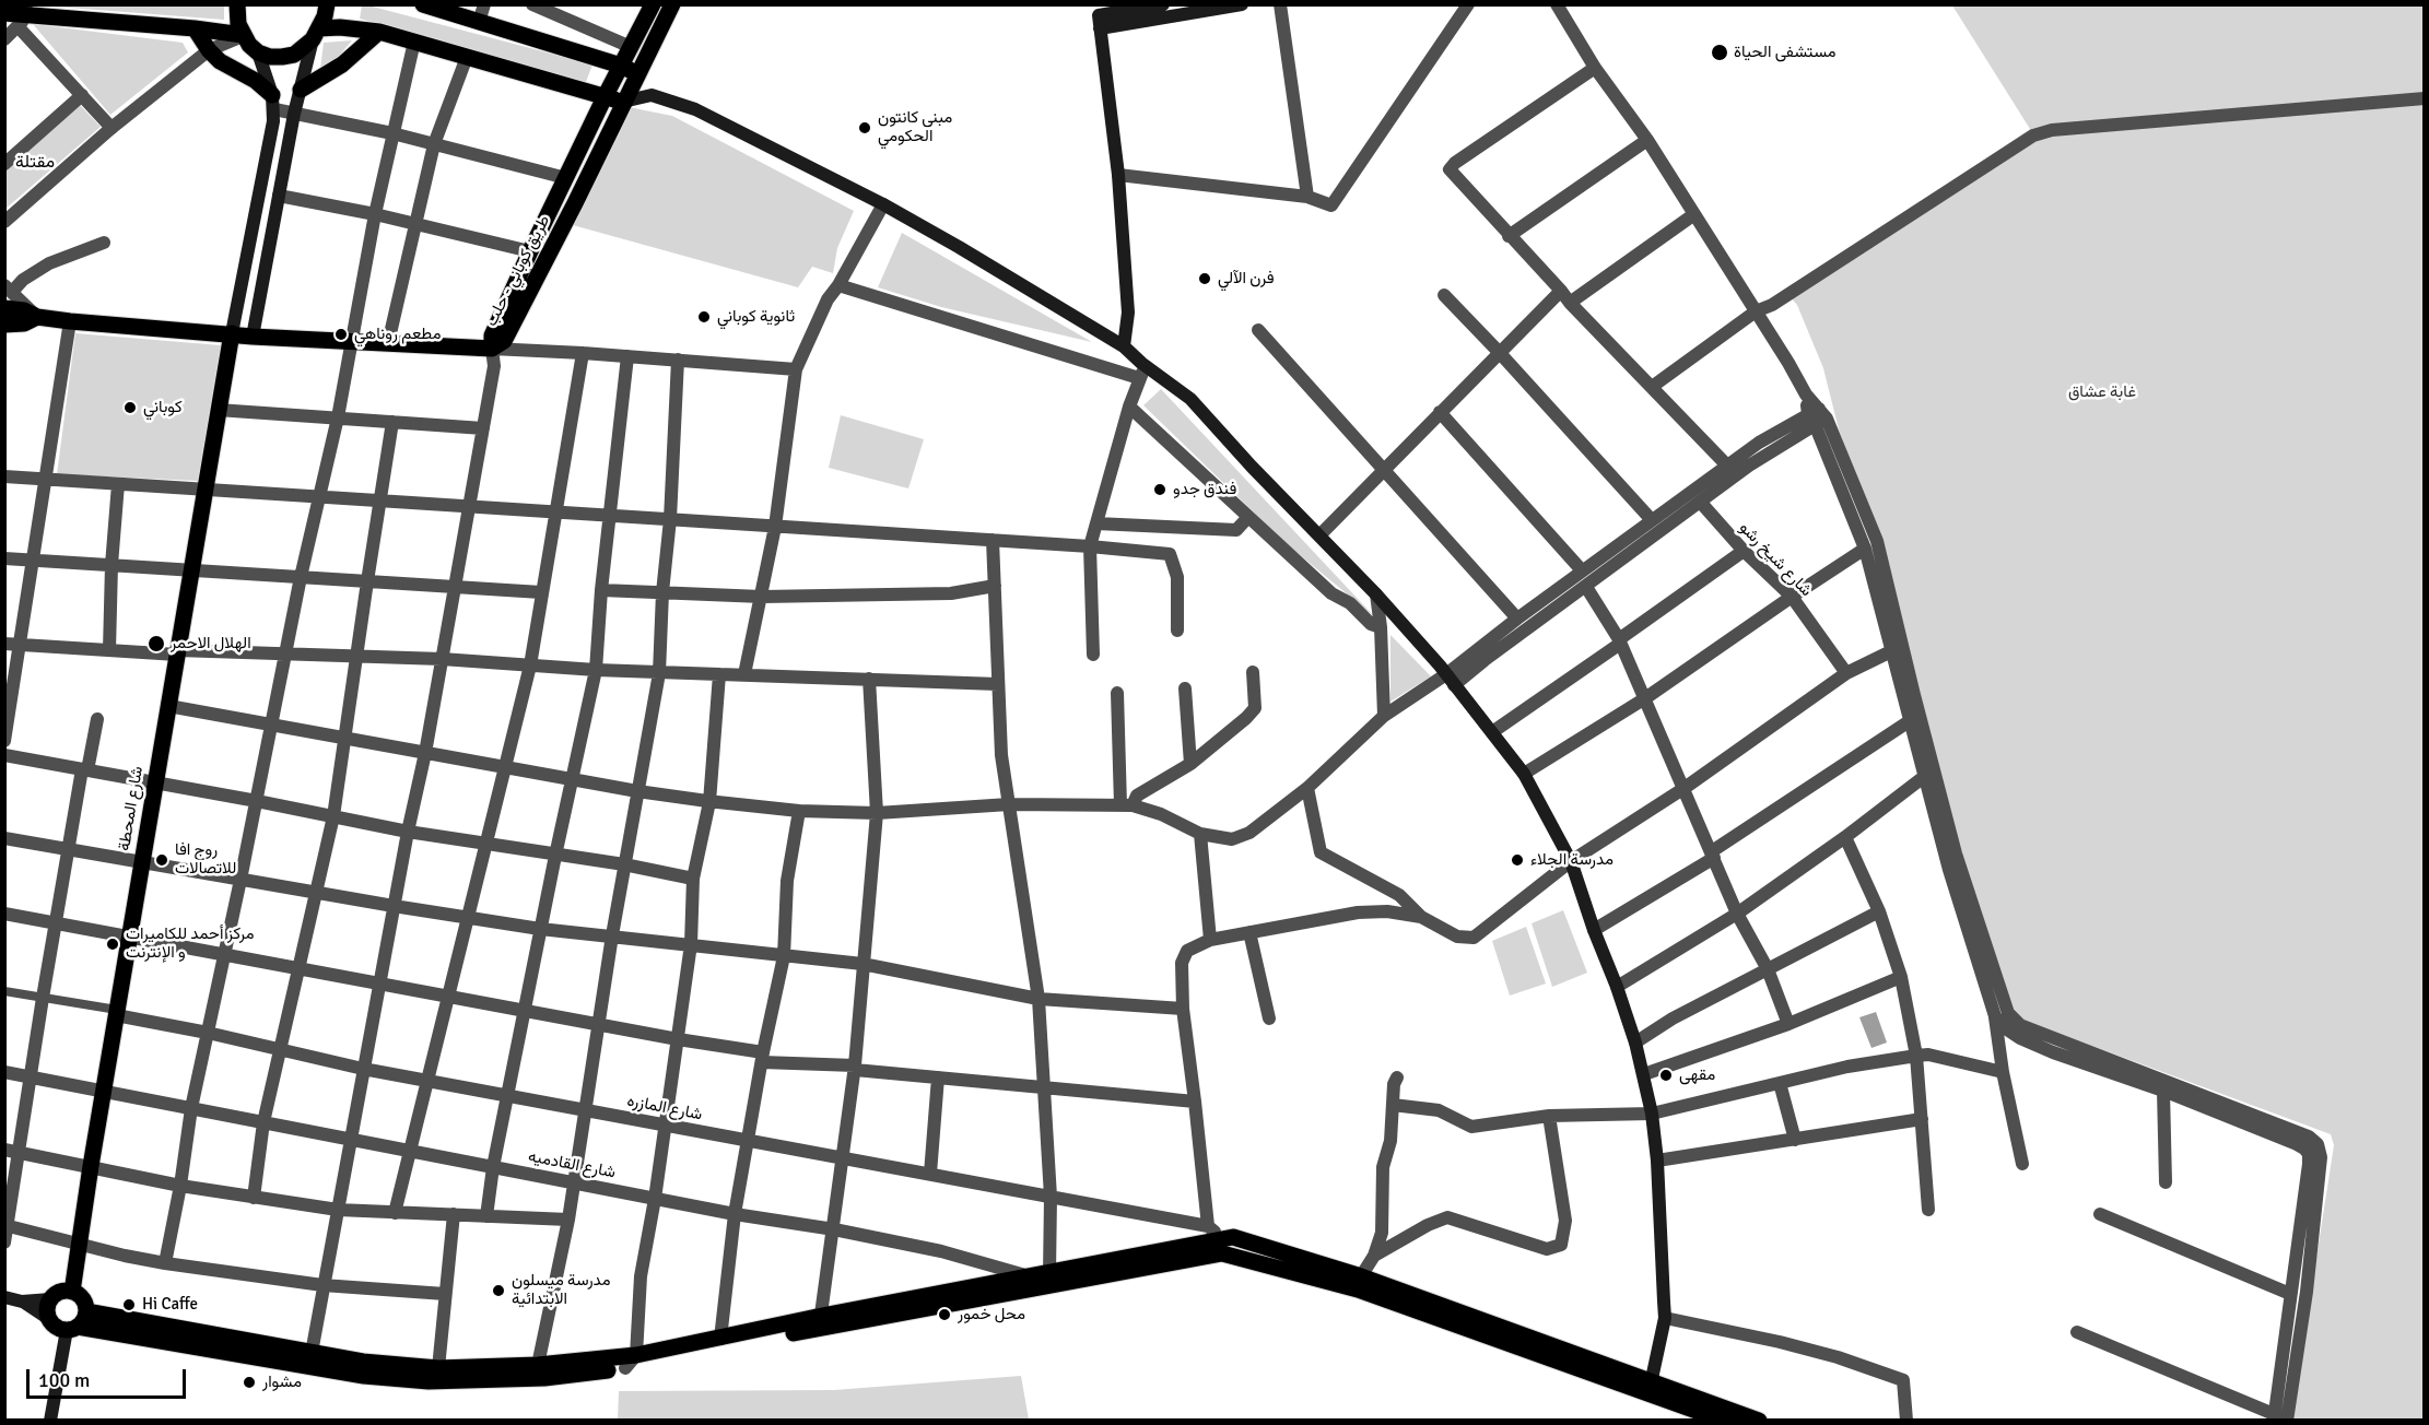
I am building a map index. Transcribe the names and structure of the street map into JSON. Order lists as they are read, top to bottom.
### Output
{
  "streets": {
    "main road": ["طريق كوباني - حلب", "شارع المحطة"],
    "street": ["شارع شيخ رشو", "شارع المازره", "شارع القادميه"]
  },
  "crossings": [
    ["شارع المحطة", "شارع المازره"],
    ["شارع المحطة", "شارع القادميه"]
  ],
  "districts": ["مقتلة"],
  "parks": ["غابة عشاق"],
  "places": [
    "مستشفى الحياة",
    "مبنى كانتون الحكومي",
    "فرن الآلي",
    "ثانوية كوباني",
    "مطعم روناهي",
    "كوباني",
    "فندق جدو",
    "الهلال الاحمر",
    "روج افا للاتصالات",
    "مدرسة الجلاء",
    "مركز أحمد للكاميرات و الإنترنت",
    "مقهى",
    "مدرسة ميسلون الابتدائية",
    "Hi Caffe",
    "محل خمور",
    "مشوار"
  ],
  "scale_bar": "100 m"
}
